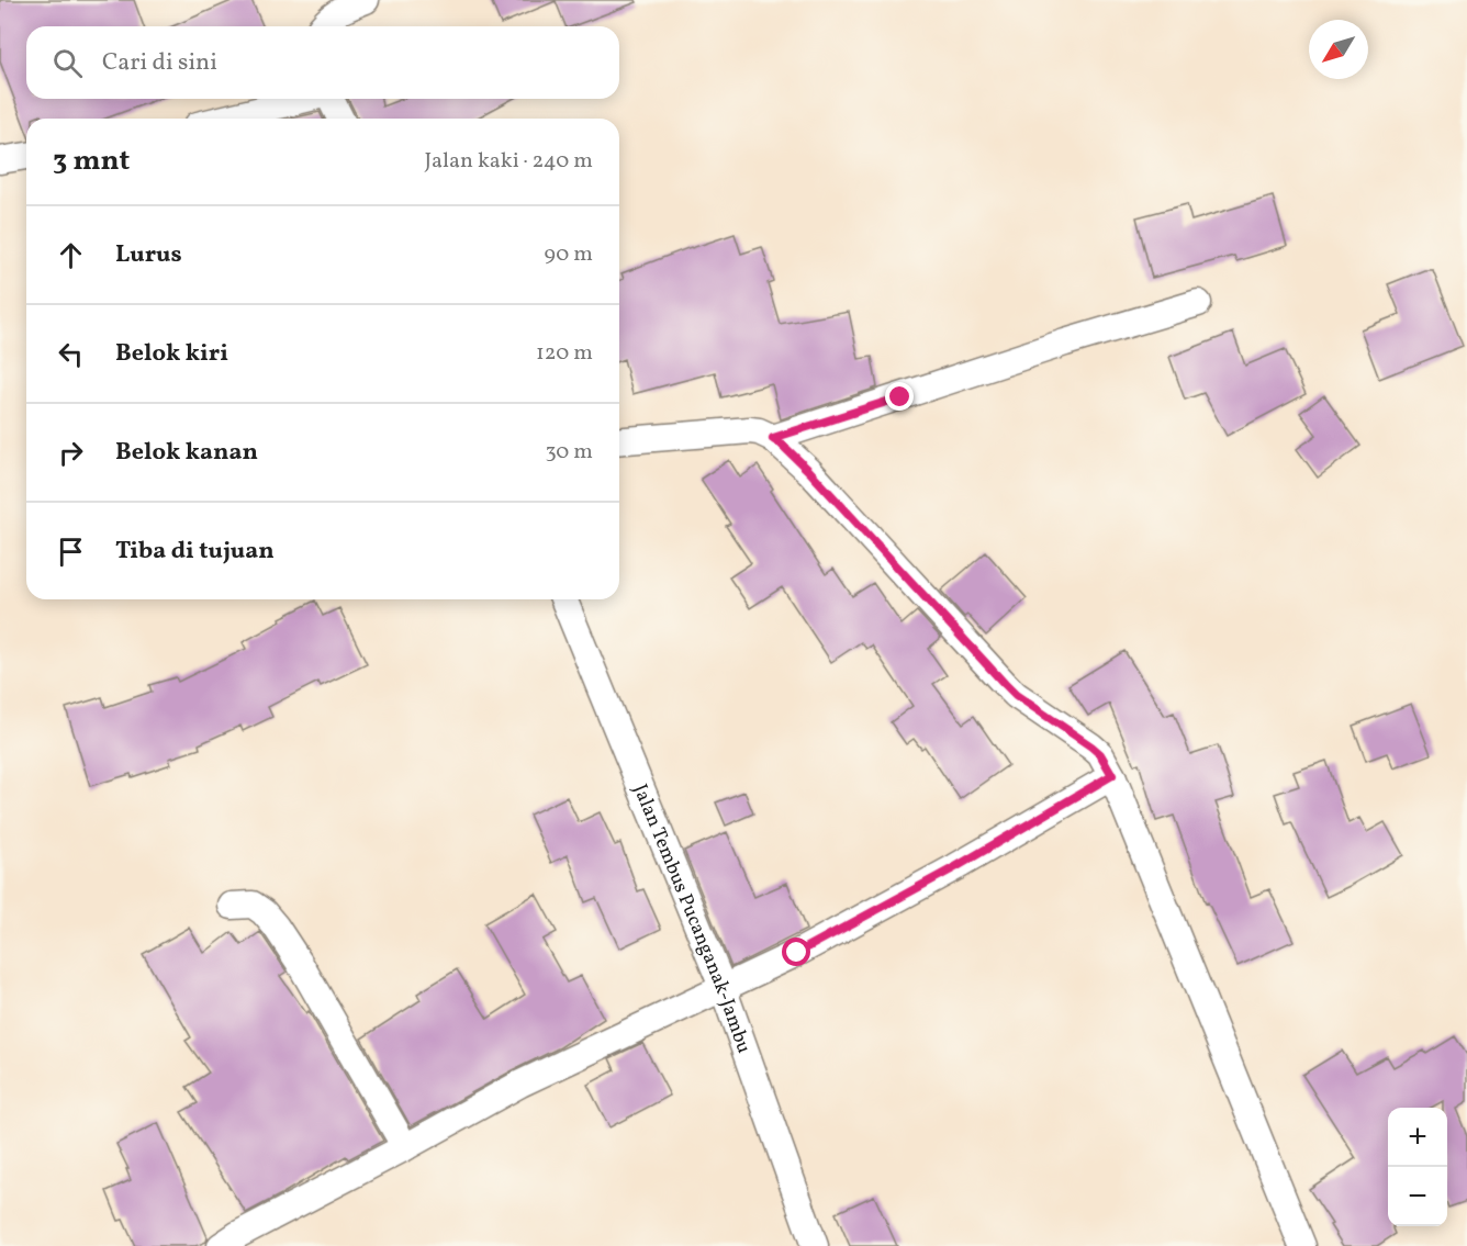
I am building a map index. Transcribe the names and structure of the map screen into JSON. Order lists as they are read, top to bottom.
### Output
{
  "streets": {
    "street": ["Jalan Tembus Pucanganak-Jambu"]
  },
  "north": "bottom left",
  "page": {
    "search": "Cari di sini",
    "heading": ["3 mnt", "Jalan kaki · 240 m"],
    "list": [
      ["Lurus", "90 m"],
      ["Belok kiri", "120 m"],
      ["Belok kanan", "30 m"],
      "Tiba di tujuan"
    ],
    "map_buttons": ["+", "−"]
  }
}
